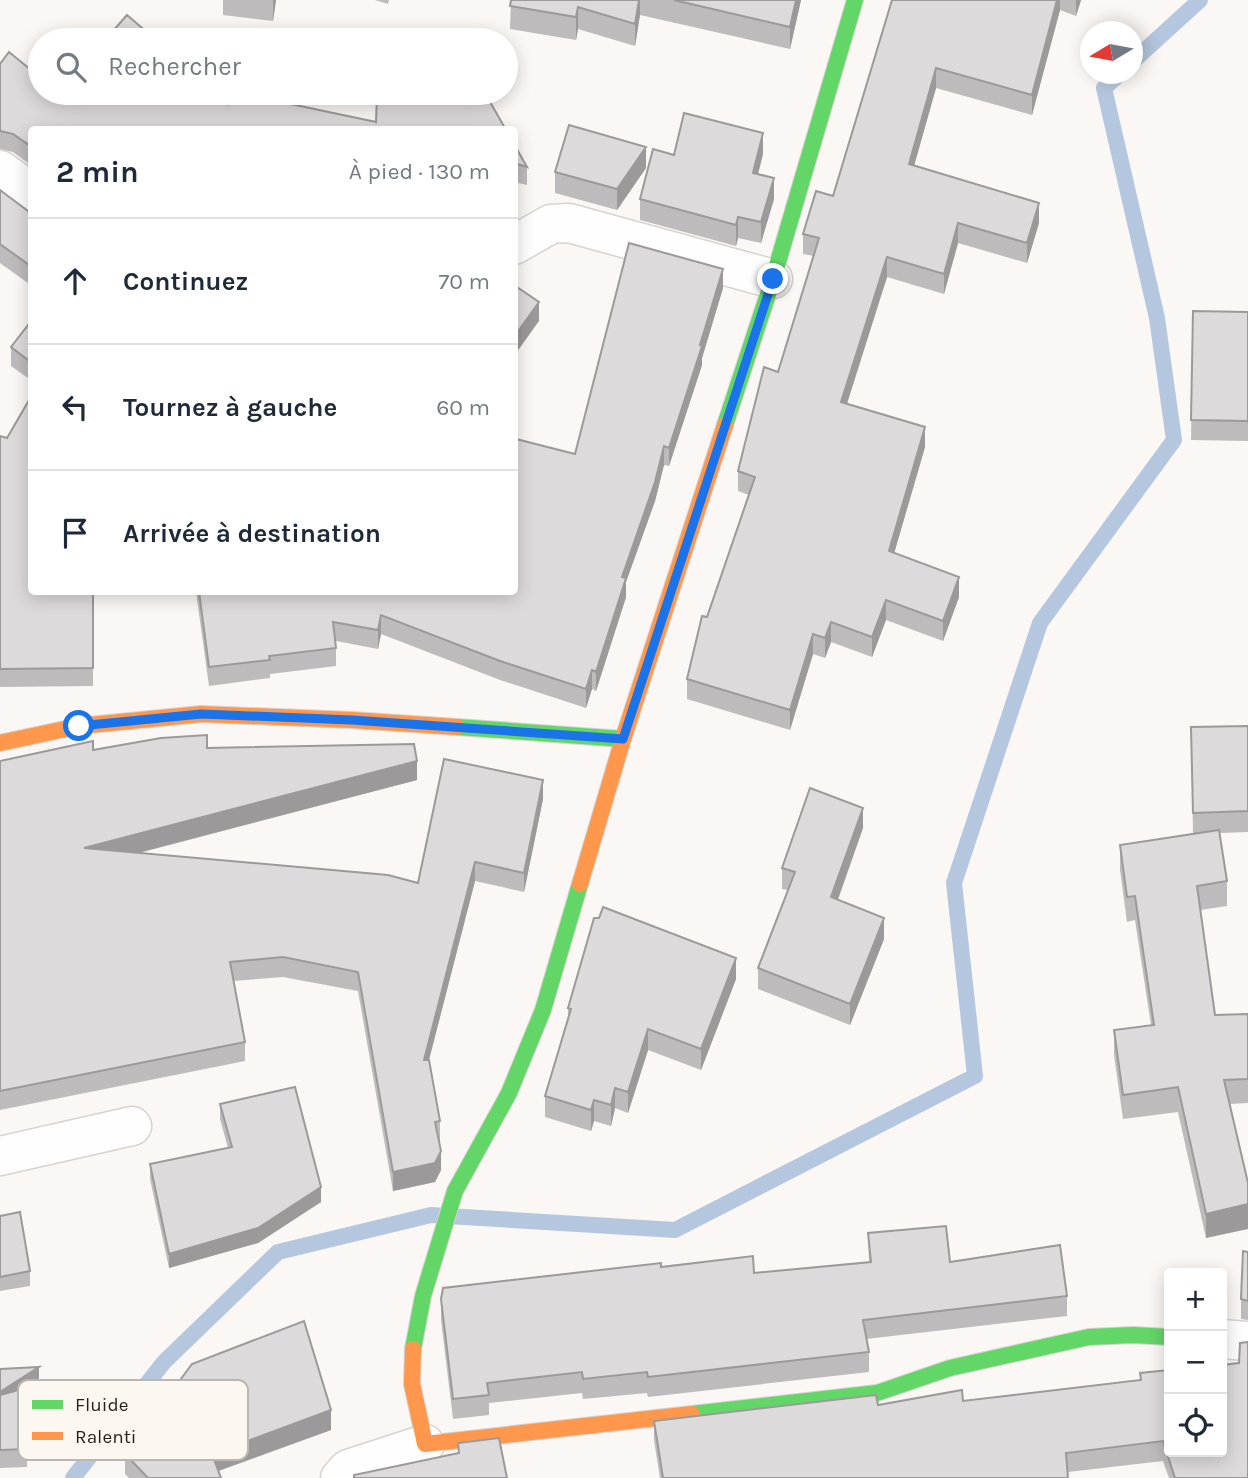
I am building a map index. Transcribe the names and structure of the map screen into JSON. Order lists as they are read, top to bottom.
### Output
{
  "legend": ["Fluide", "Ralenti"],
  "north": "left",
  "page": {
    "search": "Rechercher",
    "heading": ["2 min", "À pied · 130 m"],
    "list": [
      ["Continuez", "70 m"],
      ["Tournez à gauche", "60 m"],
      "Arrivée à destination"
    ],
    "map_buttons": ["+", "−"]
  }
}
